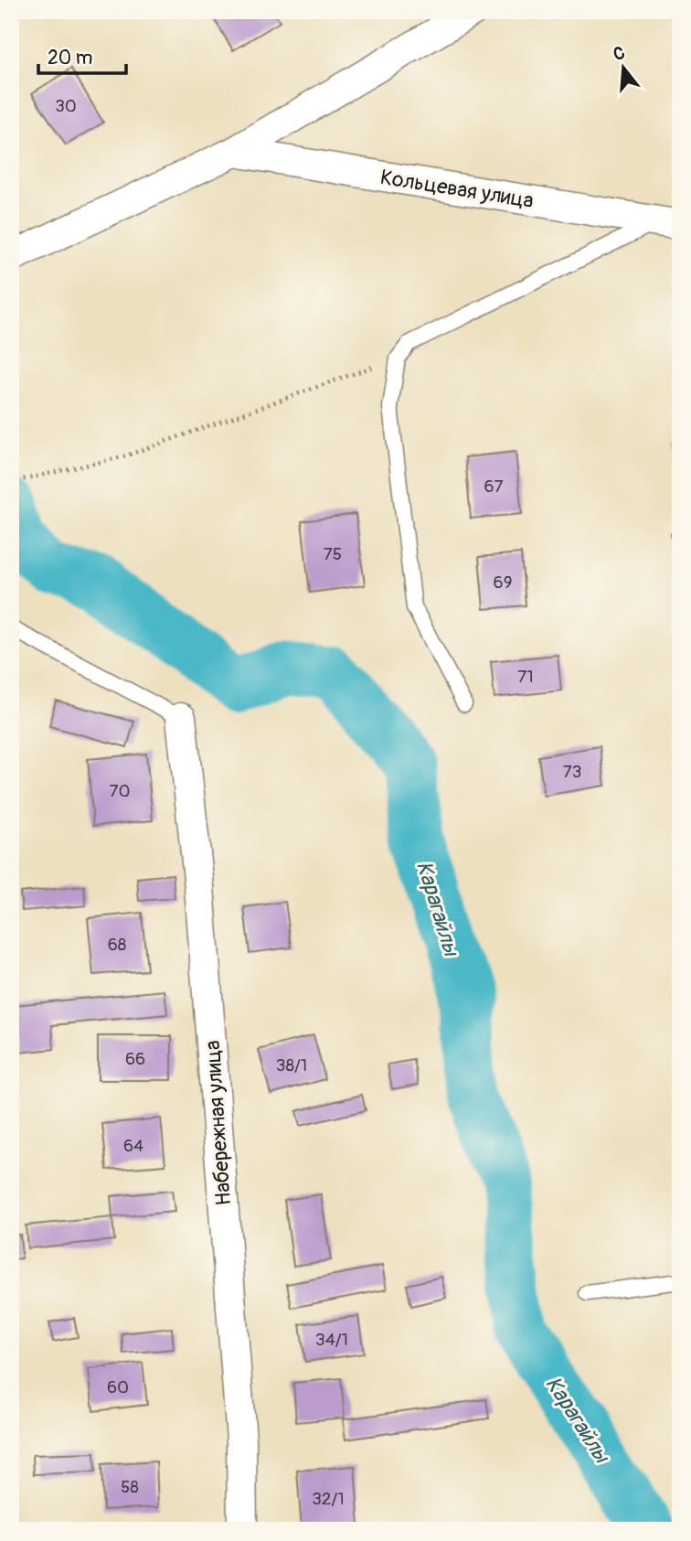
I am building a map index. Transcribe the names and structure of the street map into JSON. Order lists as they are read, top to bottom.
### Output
{
  "streets": {
    "street": ["Кольцевая улица", "Набережная улица"]
  },
  "water": ["Карагайлы"],
  "house_numbers": [
    "30",
    "67",
    "75",
    "69",
    "71",
    "73",
    "70",
    "68",
    "66",
    "38/1",
    "64",
    "34/1",
    "60",
    "58",
    "32/1"
  ],
  "scale_bar": "20 m",
  "north": "top"
}
